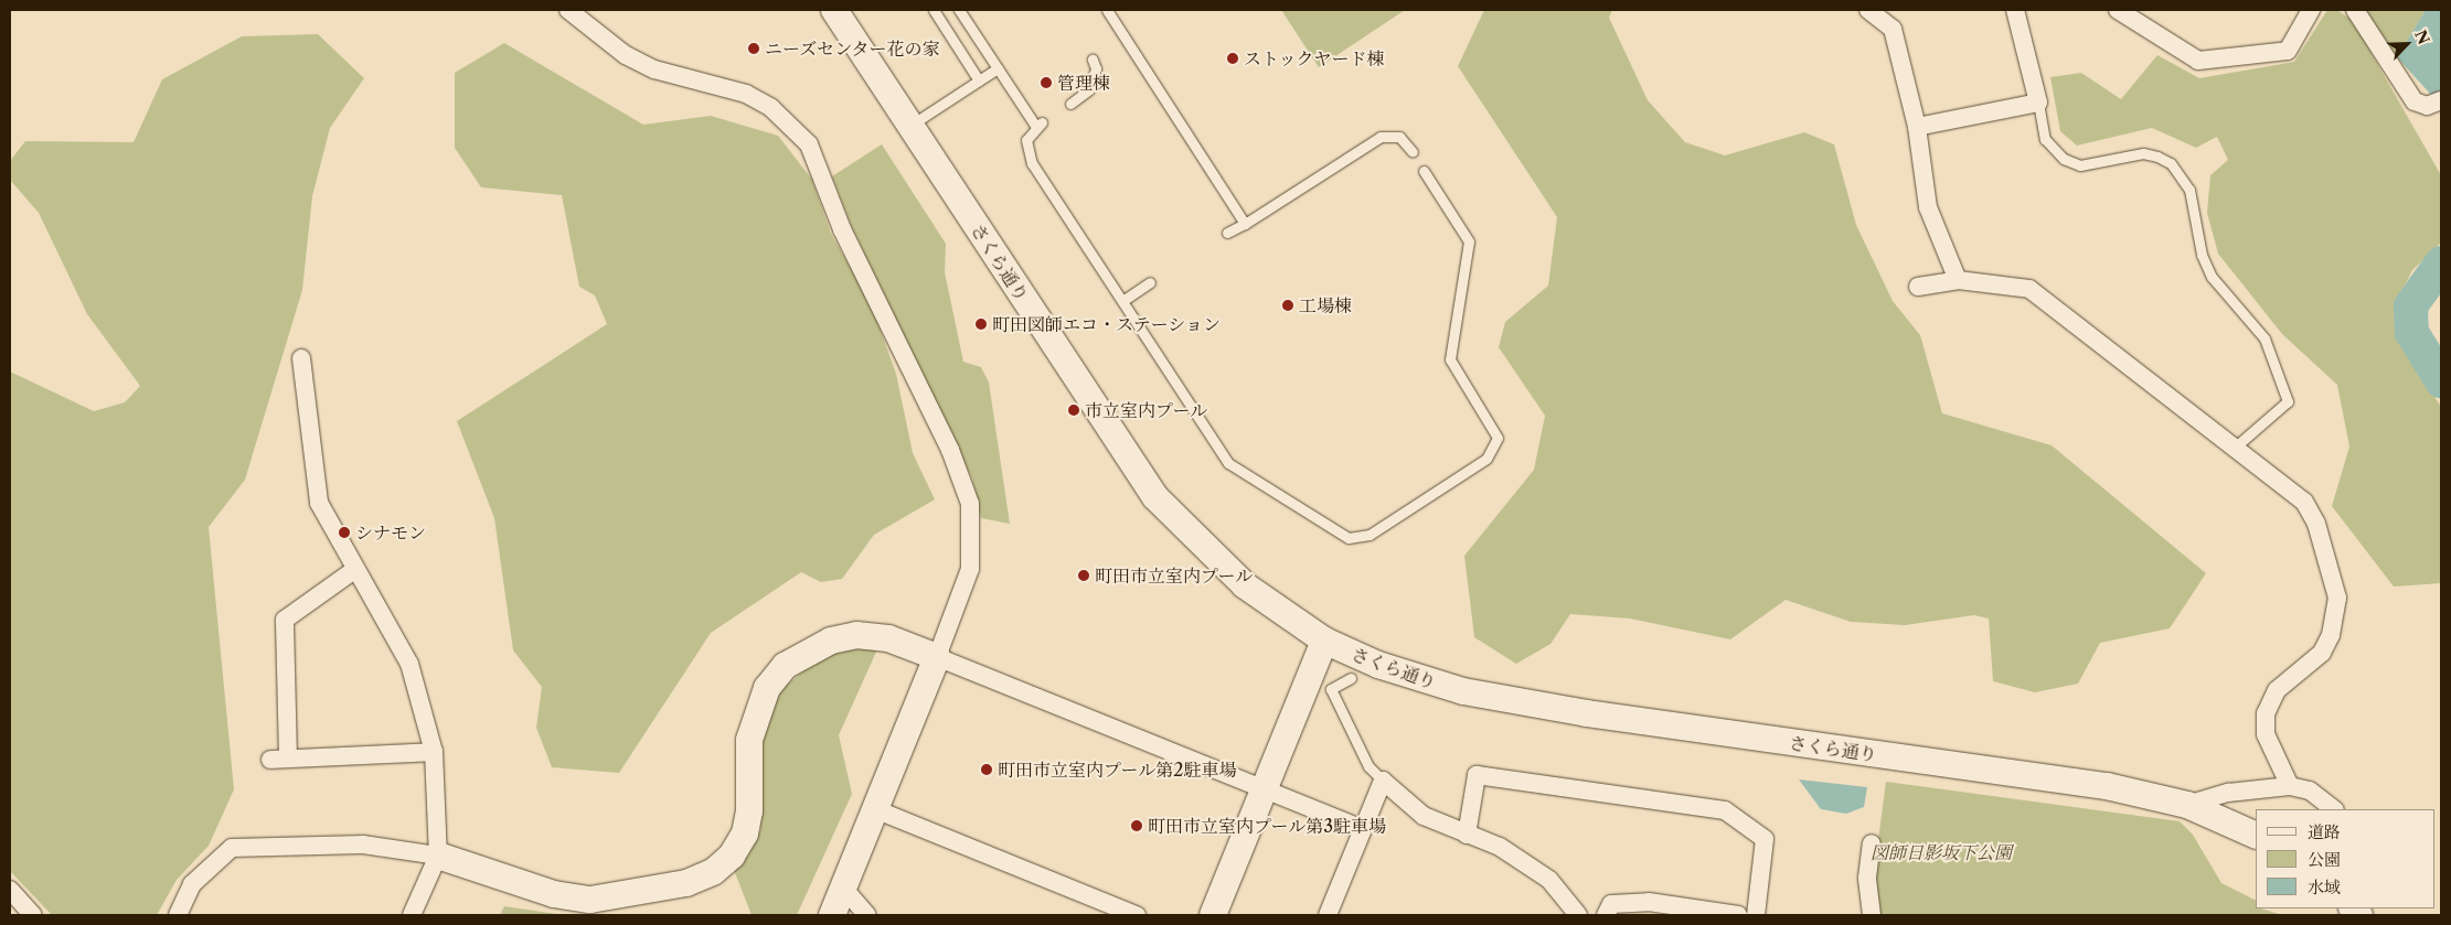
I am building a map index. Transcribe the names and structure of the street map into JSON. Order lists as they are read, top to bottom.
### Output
{
  "streets": {
    "street": ["さくら通り"]
  },
  "parks": ["図師日影坂下公園"],
  "places": [
    "ニーズセンター花の家",
    "ストックヤード棟",
    "管理棟",
    "工場棟",
    "町田図師エコ・ステーション",
    "市立室内プール",
    "シナモン",
    "町田市立室内プール",
    "町田市立室内プール第2駐車場",
    "町田市立室内プール第3駐車場"
  ],
  "legend": ["道路", "公園", "水域"],
  "north": "top right"
}
